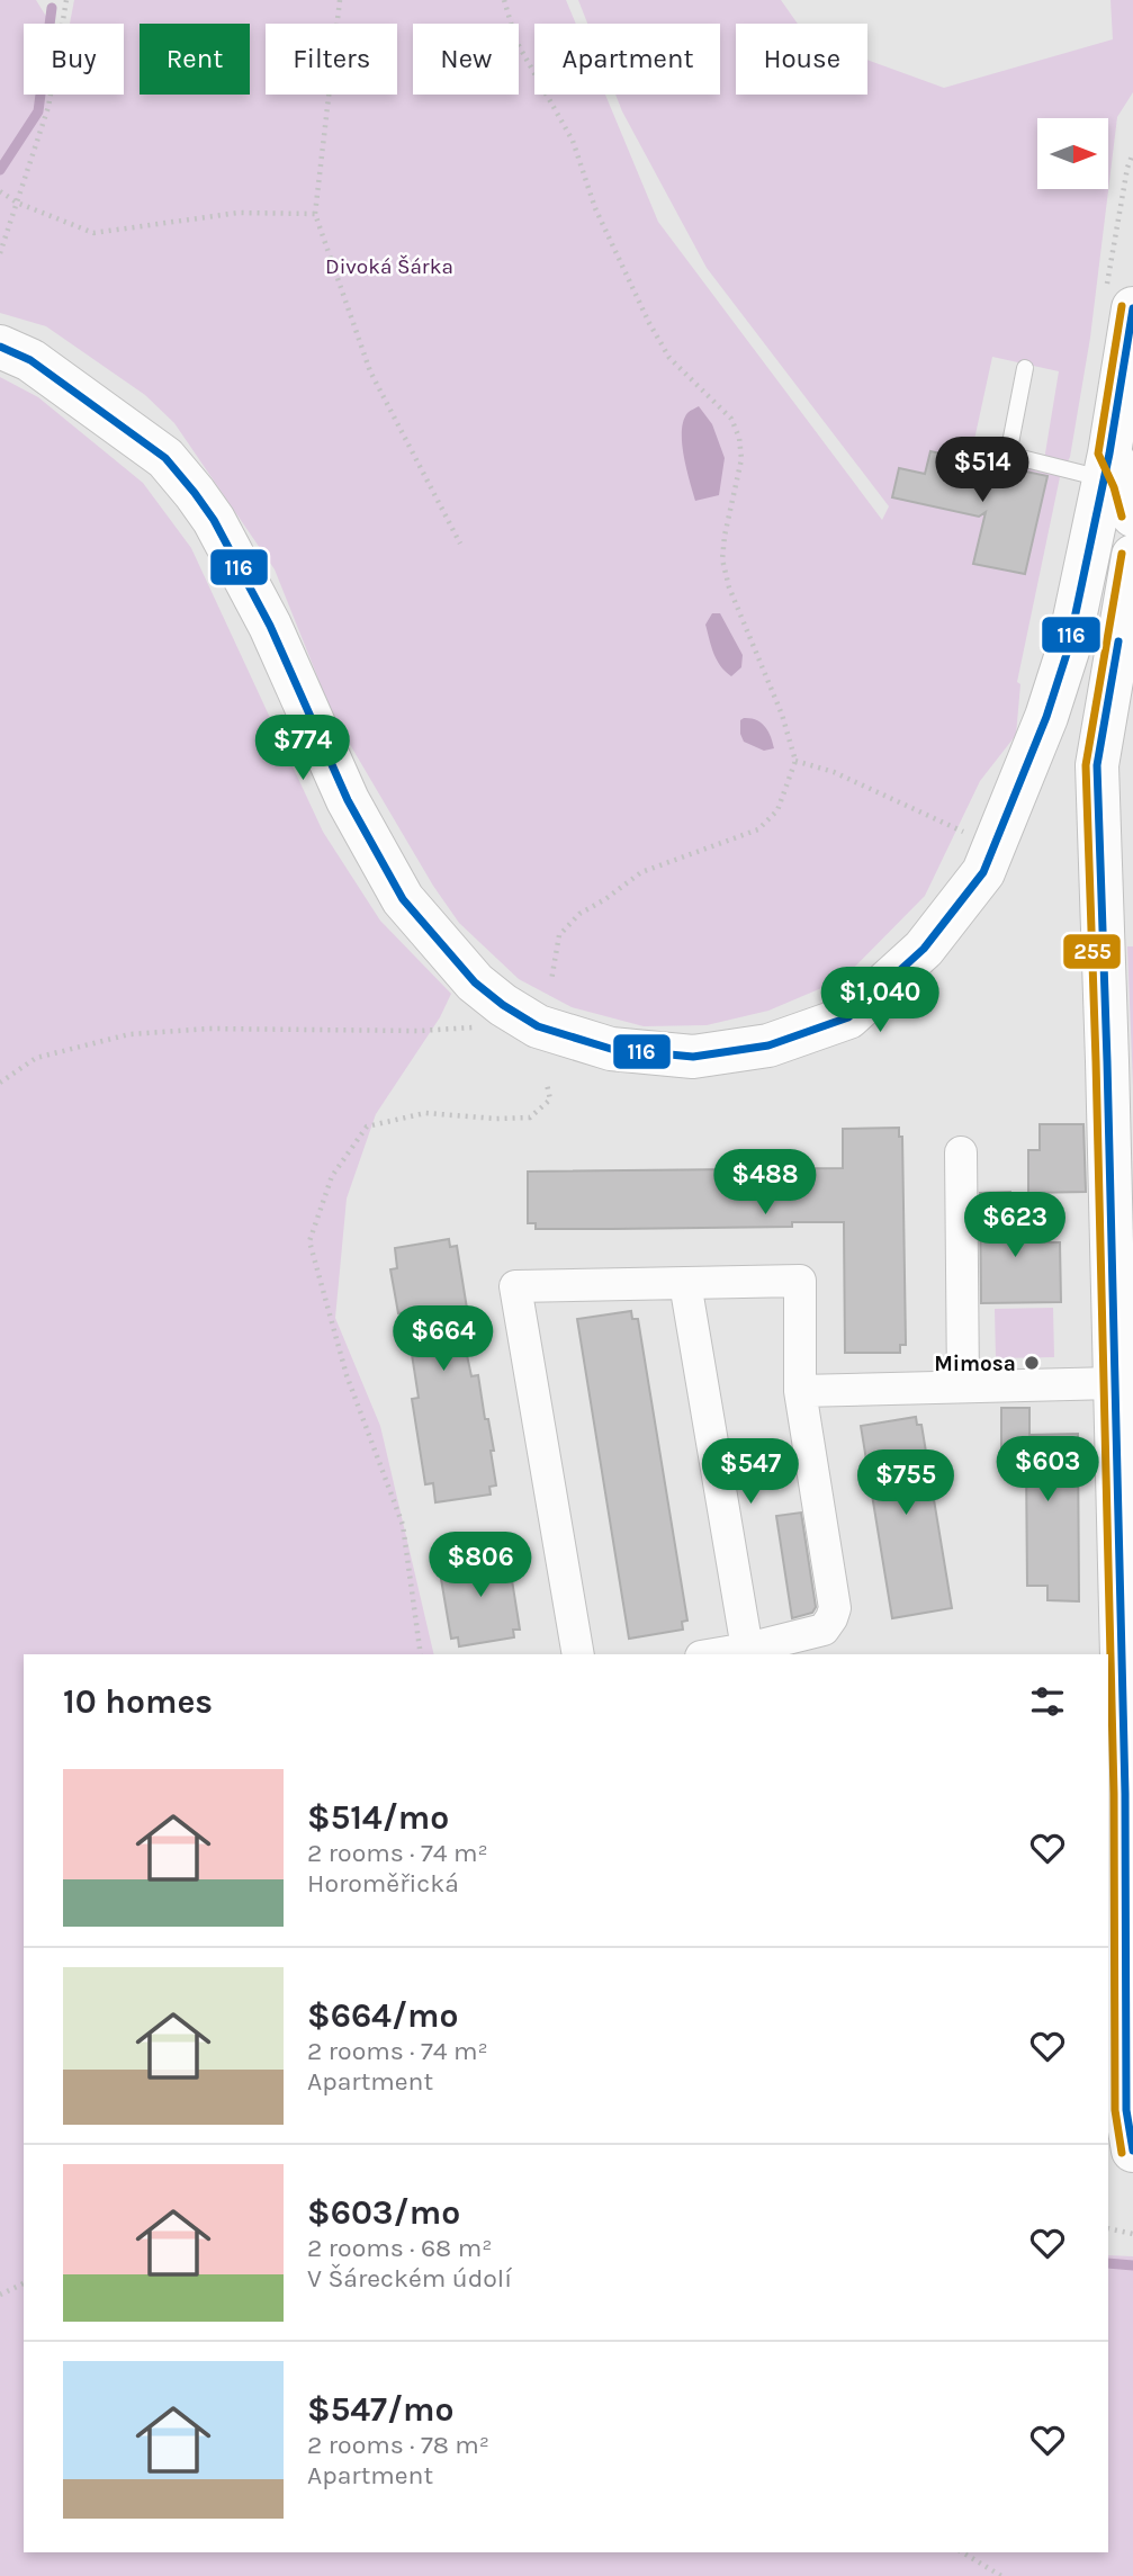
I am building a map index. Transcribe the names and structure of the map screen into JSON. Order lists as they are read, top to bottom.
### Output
{
  "parks": ["Divoká Šárka"],
  "places": ["Mimosa"],
  "lines": ["transit line 255", "transit line 116"],
  "north": "right",
  "page": {
    "chip": [
      "Buy",
      "Rent",
      "Filters",
      "New",
      "Apartment",
      "House"
    ],
    "price": [
      "$514",
      "$774",
      "$1,040",
      "$488",
      "$623",
      "$664",
      "$603",
      "$547",
      "$755",
      "$806"
    ],
    "heading": "10 homes",
    "list": [
      {
        "name": "$514/mo",
        "note": "2 rooms · 74 m² · Horoměřická"
      },
      {
        "name": "$664/mo",
        "note": "2 rooms · 74 m² · Apartment"
      },
      {
        "name": "$603/mo",
        "note": "2 rooms · 68 m² · V Šáreckém údolí"
      },
      {
        "name": "$547/mo",
        "note": "2 rooms · 78 m² · Apartment"
      }
    ]
  }
}
